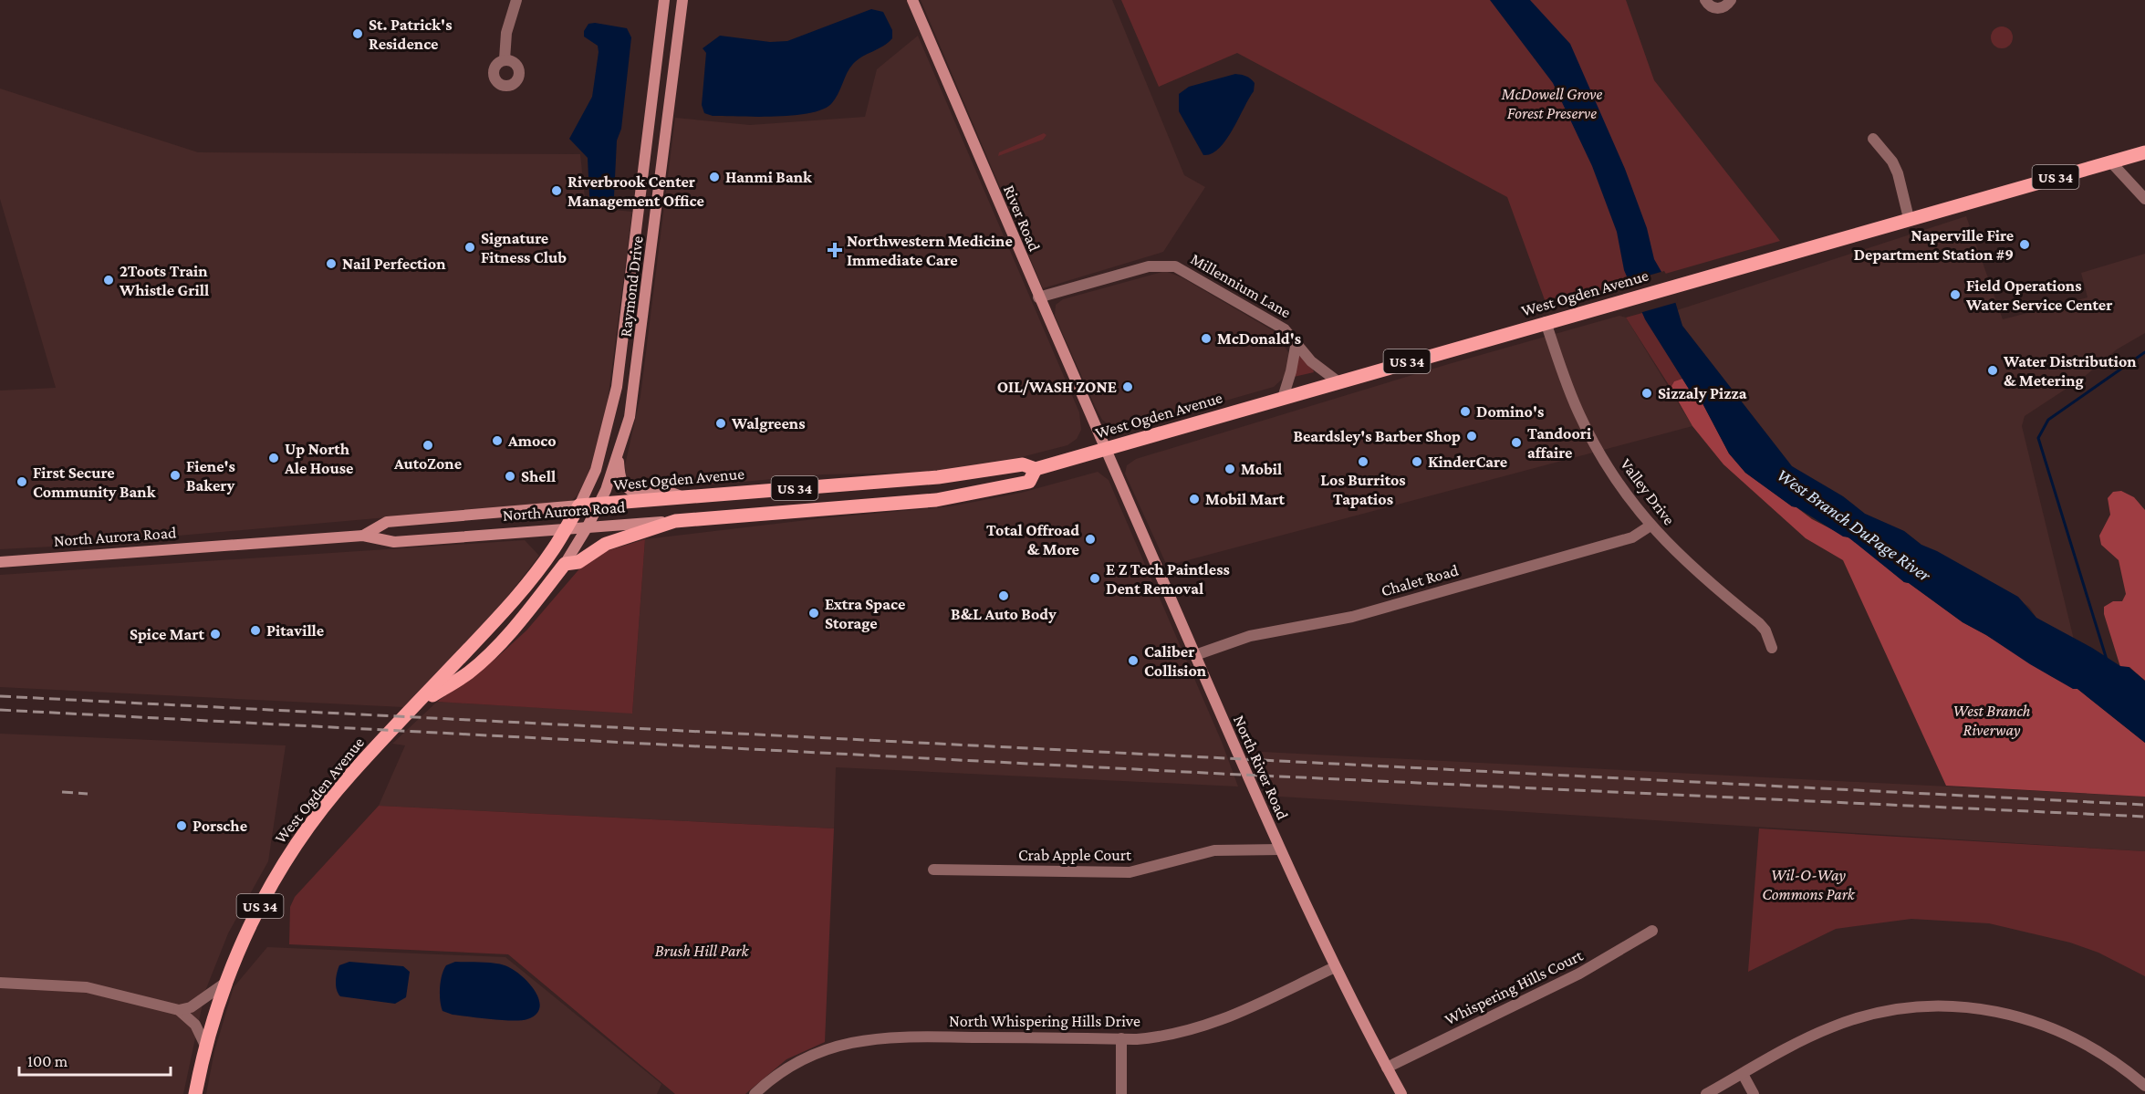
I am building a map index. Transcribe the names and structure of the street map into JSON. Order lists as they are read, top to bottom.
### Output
{
  "streets": {
    "main road": ["US 34", "West Ogden Avenue", "North Aurora Road"],
    "street": [
      "River Road",
      "Millennium Lane",
      "Raymond Drive",
      "Valley Drive",
      "Chalet Road",
      "North River Road",
      "Crab Apple Court",
      "Whispering Hills Court",
      "North Whispering Hills Drive"
    ]
  },
  "crossings": [
    ["River Road", "Millennium Lane"],
    ["River Road", "West Ogden Avenue"],
    ["River Road", "North River Road"],
    ["Millennium Lane", "West Ogden Avenue"],
    ["Raymond Drive", "West Ogden Avenue"],
    ["Raymond Drive", "North Aurora Road"],
    ["West Ogden Avenue", "Valley Drive"],
    ["West Ogden Avenue", "North Aurora Road"],
    ["West Ogden Avenue", "North River Road"],
    ["Valley Drive", "Chalet Road"],
    ["Chalet Road", "North River Road"],
    ["North River Road", "Crab Apple Court"],
    ["North River Road", "Whispering Hills Court"],
    ["North River Road", "North Whispering Hills Drive"]
  ],
  "water": ["West Branch DuPage River"],
  "parks": [
    "McDowell Grove Forest Preserve",
    "West Branch Riverway",
    "Wil-O-Way Commons Park",
    "Brush Hill Park"
  ],
  "places": {
    "other": [
      "St. Patrick's Residence",
      "Hanmi Bank",
      "Riverbrook Center Management Office",
      "Naperville Fire Department Station #9",
      "Signature Fitness Club",
      "Nail Perfection",
      "2Toots Train Whistle Grill",
      "Field Operations Water Service Center",
      "McDonald's",
      "Water Distribution & Metering",
      "OIL/WASH ZONE",
      "Sizzaly Pizza",
      "Domino's",
      "Walgreens",
      "Beardsley's Barber Shop",
      "Amoco",
      "Tandoori affaire",
      "AutoZone",
      "Up North Ale House",
      "Los Burritos Tapatios",
      "KinderCare",
      "Mobil",
      "Fiene's Bakery",
      "Shell",
      "First Secure Community Bank",
      "Mobil Mart",
      "Total Offroad & More",
      "E Z Tech Paintless Dent Removal",
      "B&L Auto Body",
      "Extra Space Storage",
      "Pitaville",
      "Spice Mart",
      "Caliber Collision",
      "Porsche"
    ],
    "health": ["Northwestern Medicine Immediate Care"]
  },
  "scale_bar": "100 m"
}
